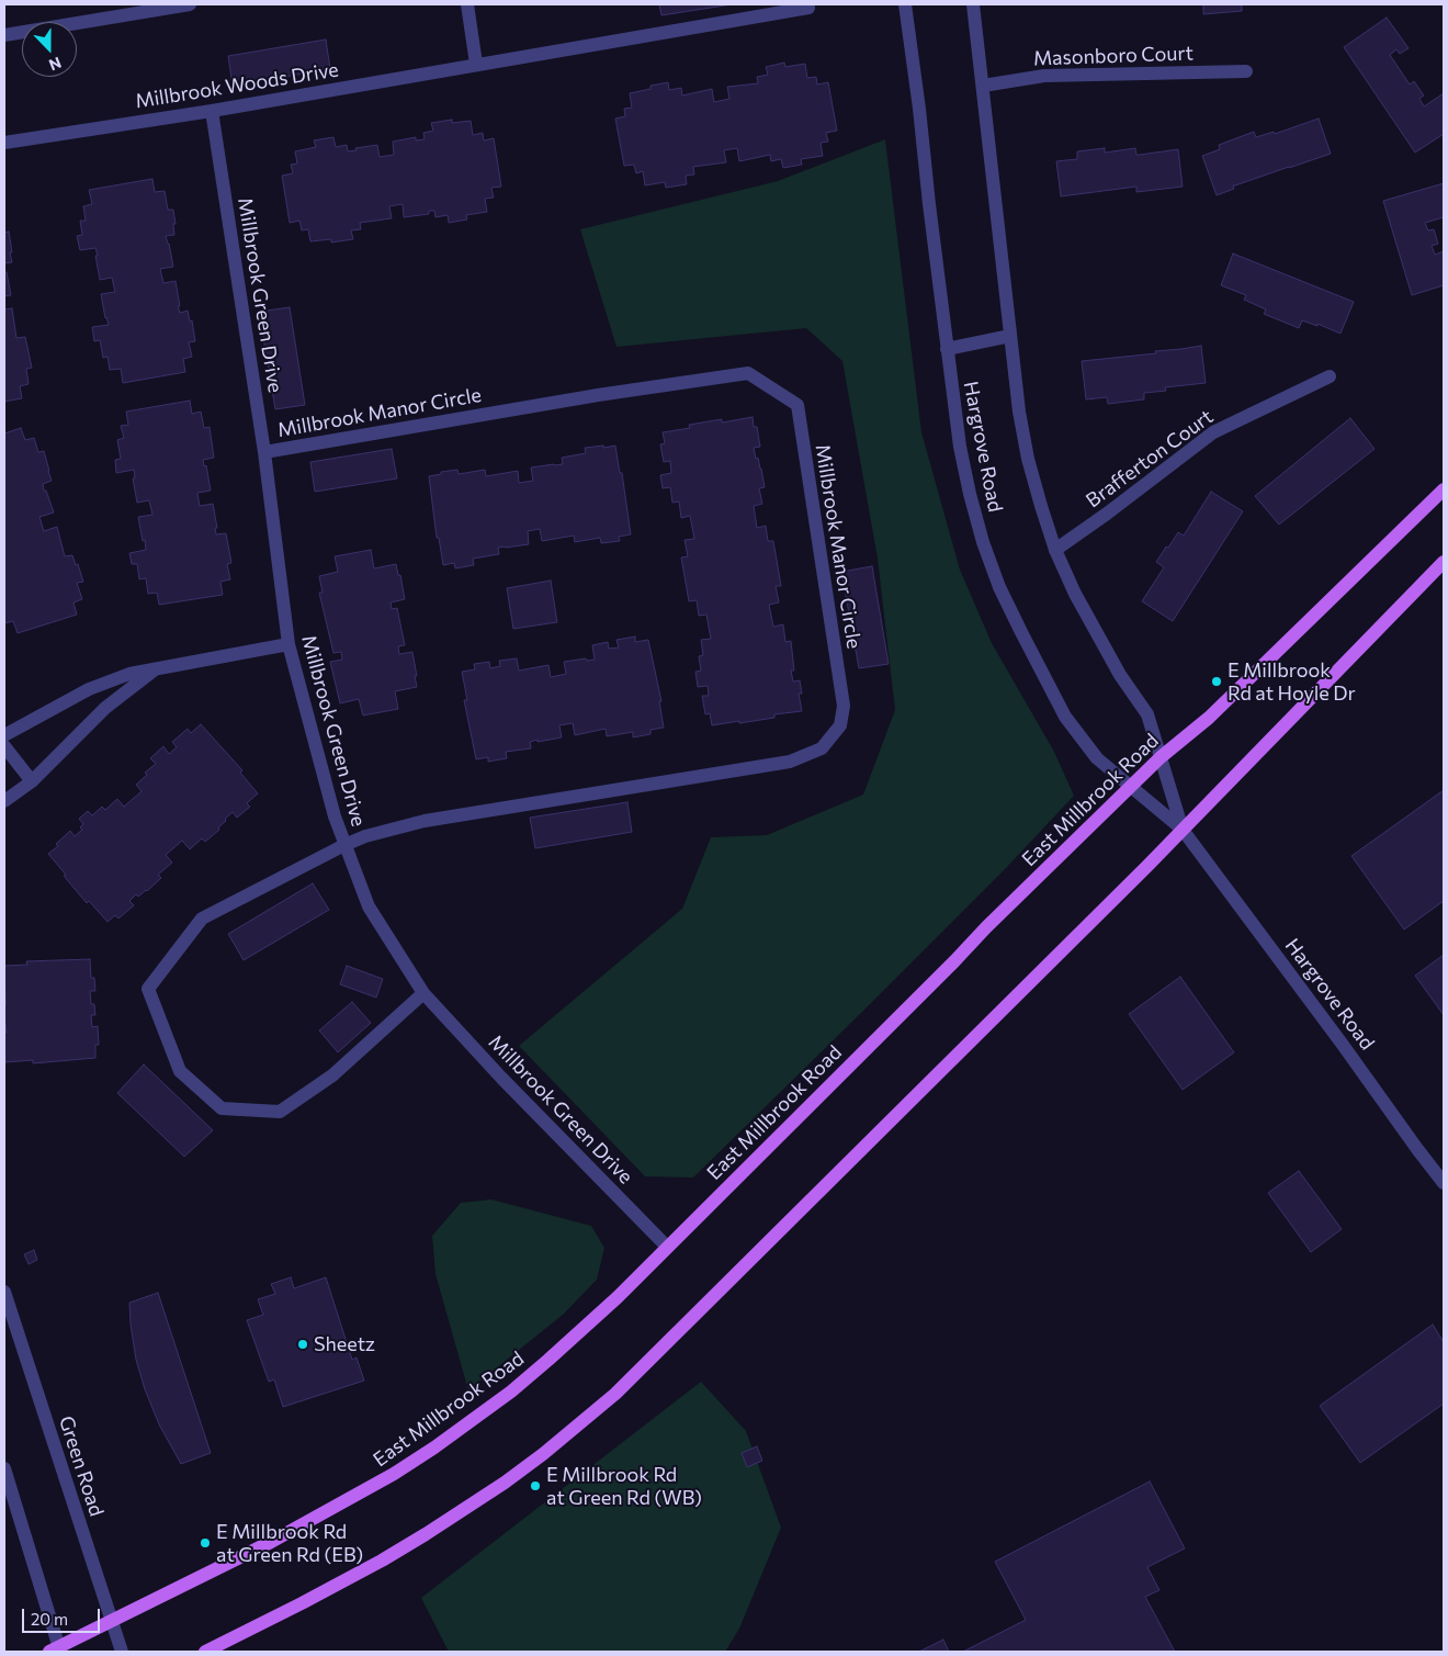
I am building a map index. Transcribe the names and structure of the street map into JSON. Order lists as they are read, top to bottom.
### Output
{
  "streets": {
    "main road": ["East Millbrook Road"],
    "street": [
      "Masonboro Court",
      "Millbrook Woods Drive",
      "Millbrook Green Drive",
      "Millbrook Manor Circle",
      "Hargrove Road",
      "Brafferton Court",
      "Green Road"
    ]
  },
  "crossings": [
    ["Masonboro Court", "Hargrove Road"],
    ["Millbrook Woods Drive", "Millbrook Green Drive"],
    ["Millbrook Green Drive", "Millbrook Manor Circle"],
    ["Millbrook Green Drive", "East Millbrook Road"],
    ["Hargrove Road", "Brafferton Court"],
    ["Hargrove Road", "East Millbrook Road"],
    ["East Millbrook Road", "Green Road"]
  ],
  "places": [
    "E Millbrook Rd at Hoyle Dr",
    "Sheetz",
    "E Millbrook Rd at Green Rd (WB)",
    "E Millbrook Rd at Green Rd (EB)"
  ],
  "scale_bar": "20 m",
  "north": "bottom"
}
